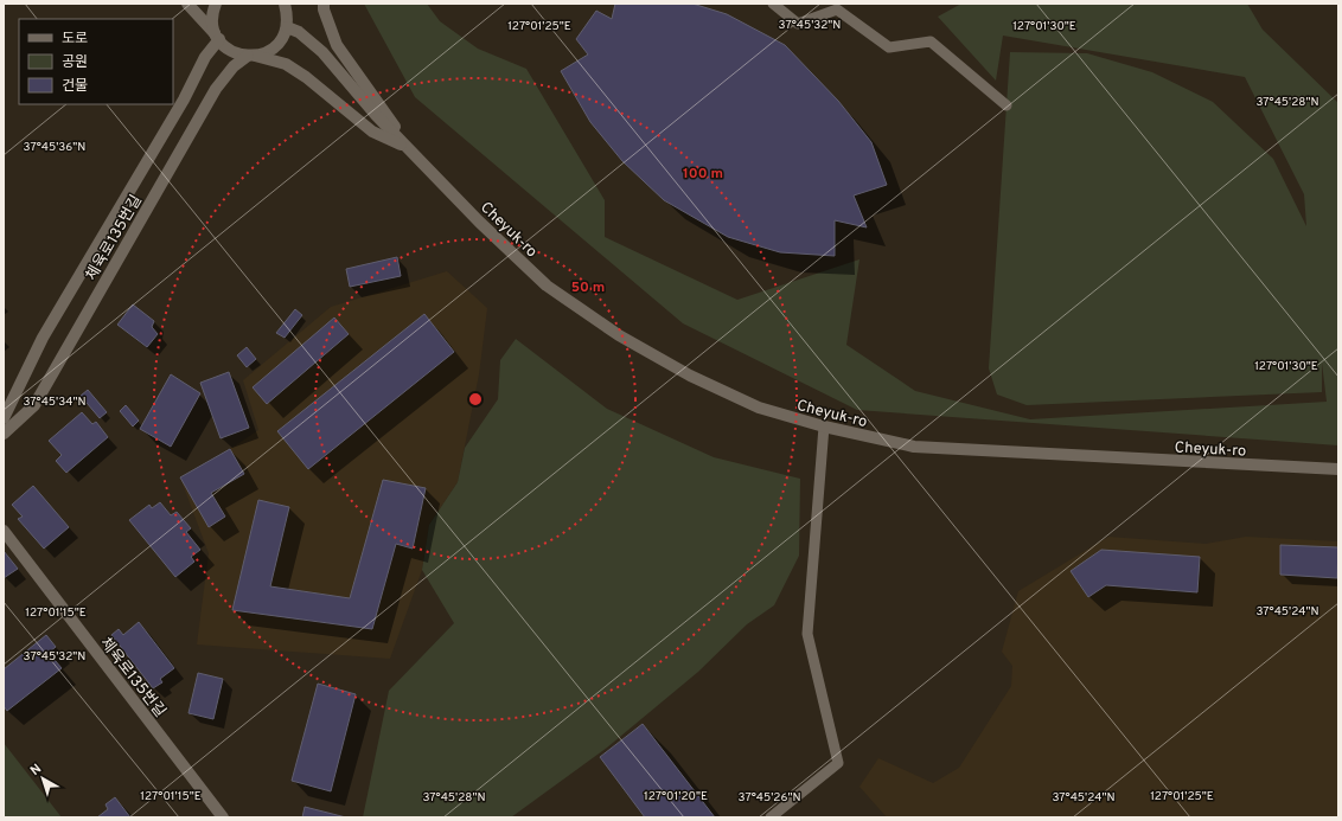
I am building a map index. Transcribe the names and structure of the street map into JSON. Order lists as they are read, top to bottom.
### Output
{
  "streets": {
    "street": ["Cheyuk-ro", "체육로135번길"]
  },
  "legend": ["도로", "공원", "건물"],
  "north": "top left",
  "coordinates": [
    "37°45'32\"N",
    "127°01'30\"E",
    "127°01'25\"E",
    "37°45'28\"N",
    "37°45'36\"N",
    "37°45'34\"N",
    "37°45'24\"N",
    "127°01'15\"E",
    "127°01'20\"E",
    "37°45'26\"N"
  ],
  "rings": ["100 m", "50 m"]
}
